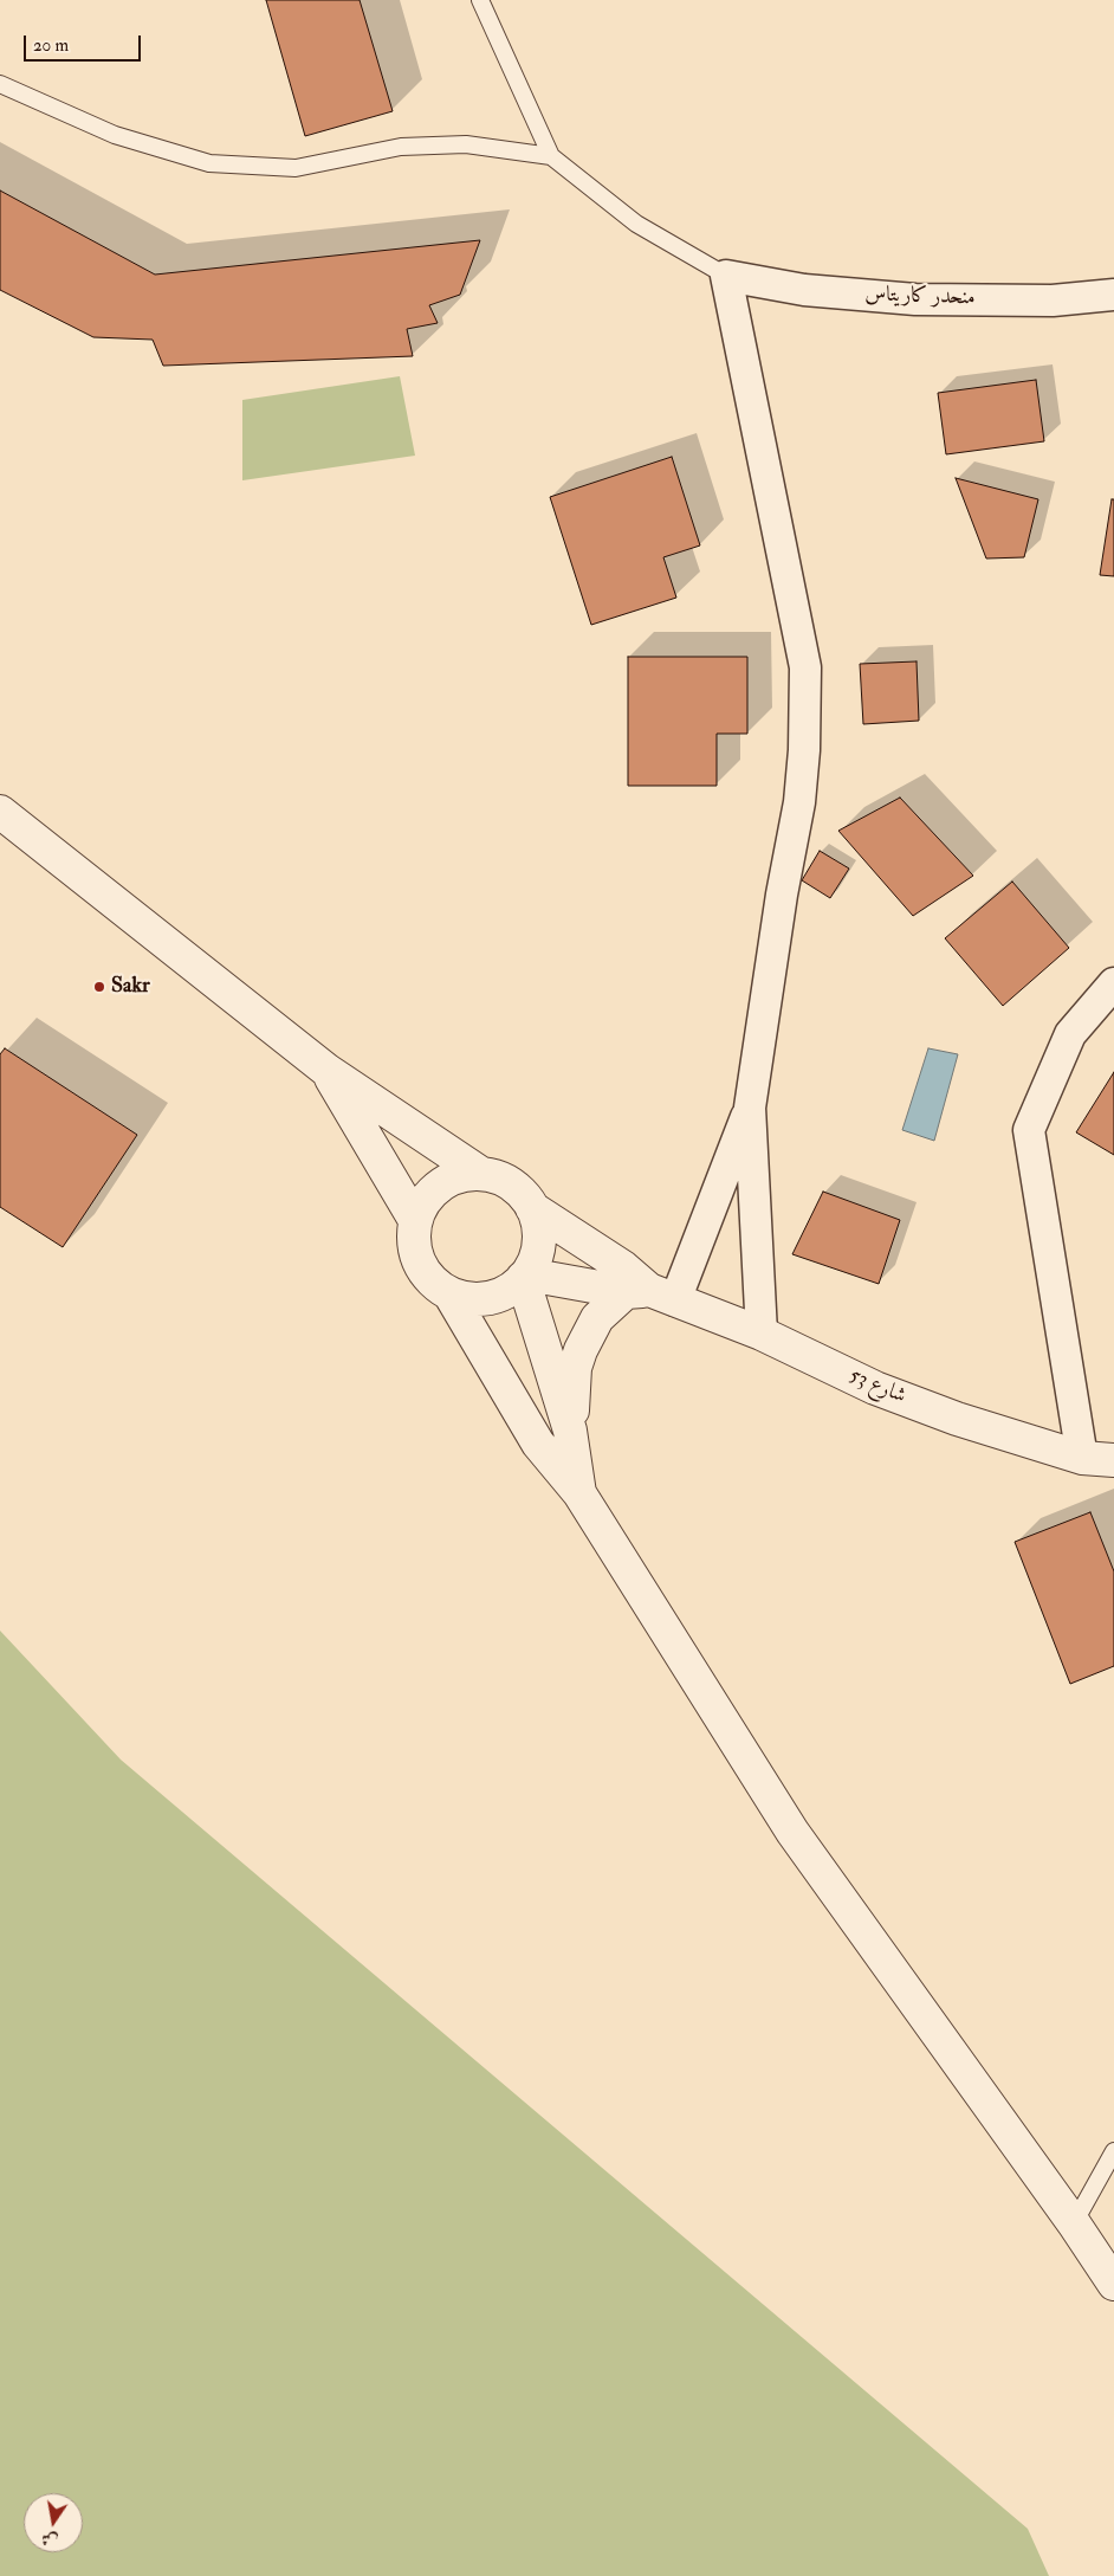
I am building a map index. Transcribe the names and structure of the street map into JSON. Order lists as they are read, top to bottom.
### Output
{
  "streets": {
    "street": ["منحدر كاريتاس", "شارع 53"]
  },
  "places": ["Sakr"],
  "scale_bar": "20 m",
  "north": "bottom"
}
